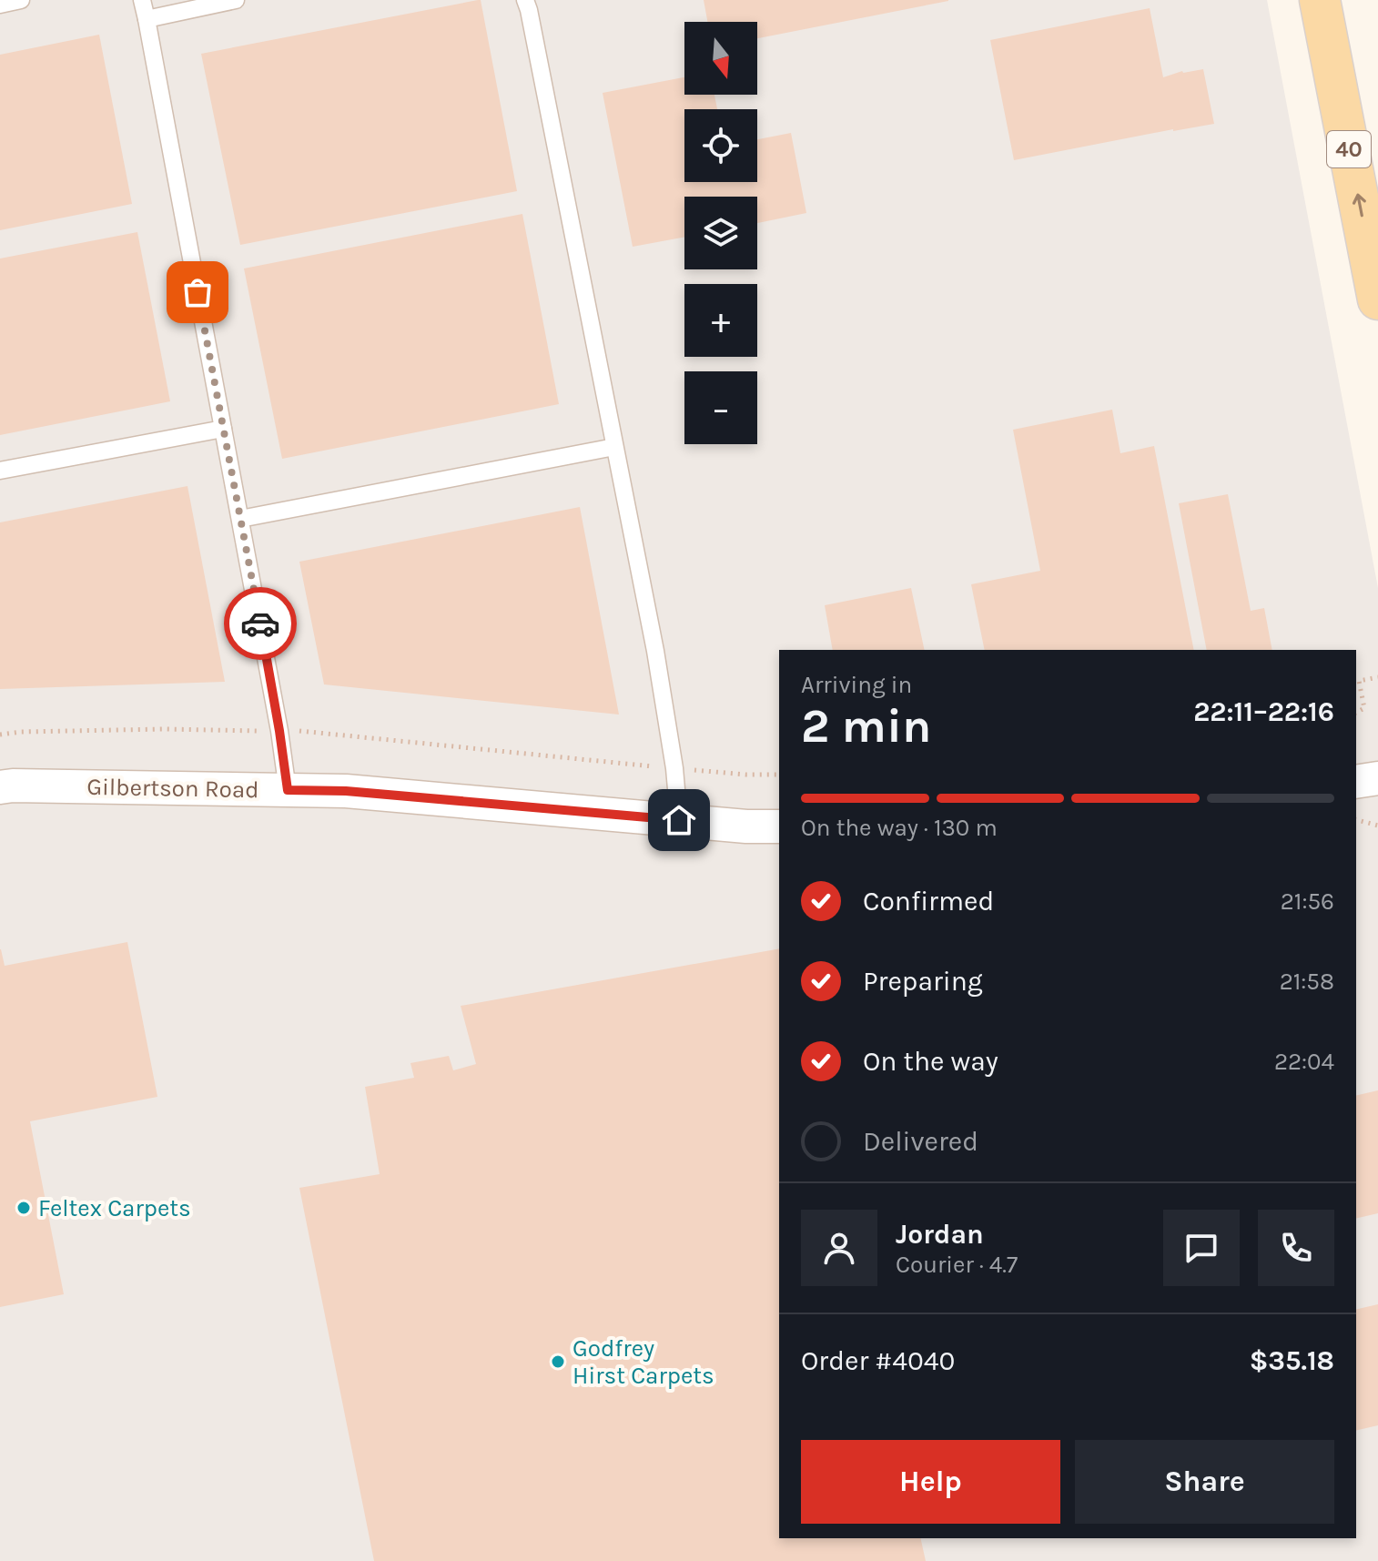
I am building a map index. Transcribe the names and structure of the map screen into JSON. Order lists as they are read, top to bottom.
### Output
{
  "streets": {
    "main road": ["40"],
    "street": ["Gilbertson Road"]
  },
  "places": ["Feltex Carpets", "Godfrey Hirst Carpets"],
  "north": "bottom",
  "page": {
    "map_buttons": ["+", "−"],
    "heading": ["2 min", "Arriving in", "22:11–22:16"],
    "panel": [
      "Jordan",
      "Courier · 4.7",
      "Order #4040",
      "$35.18"
    ],
    "bar": "On the way · 130 m",
    "list": [
      ["Confirmed", "21:56"],
      ["Preparing", "21:58"],
      ["On the way", "22:04"],
      "Delivered"
    ],
    "buttons": ["Help", "Share"]
  }
}
